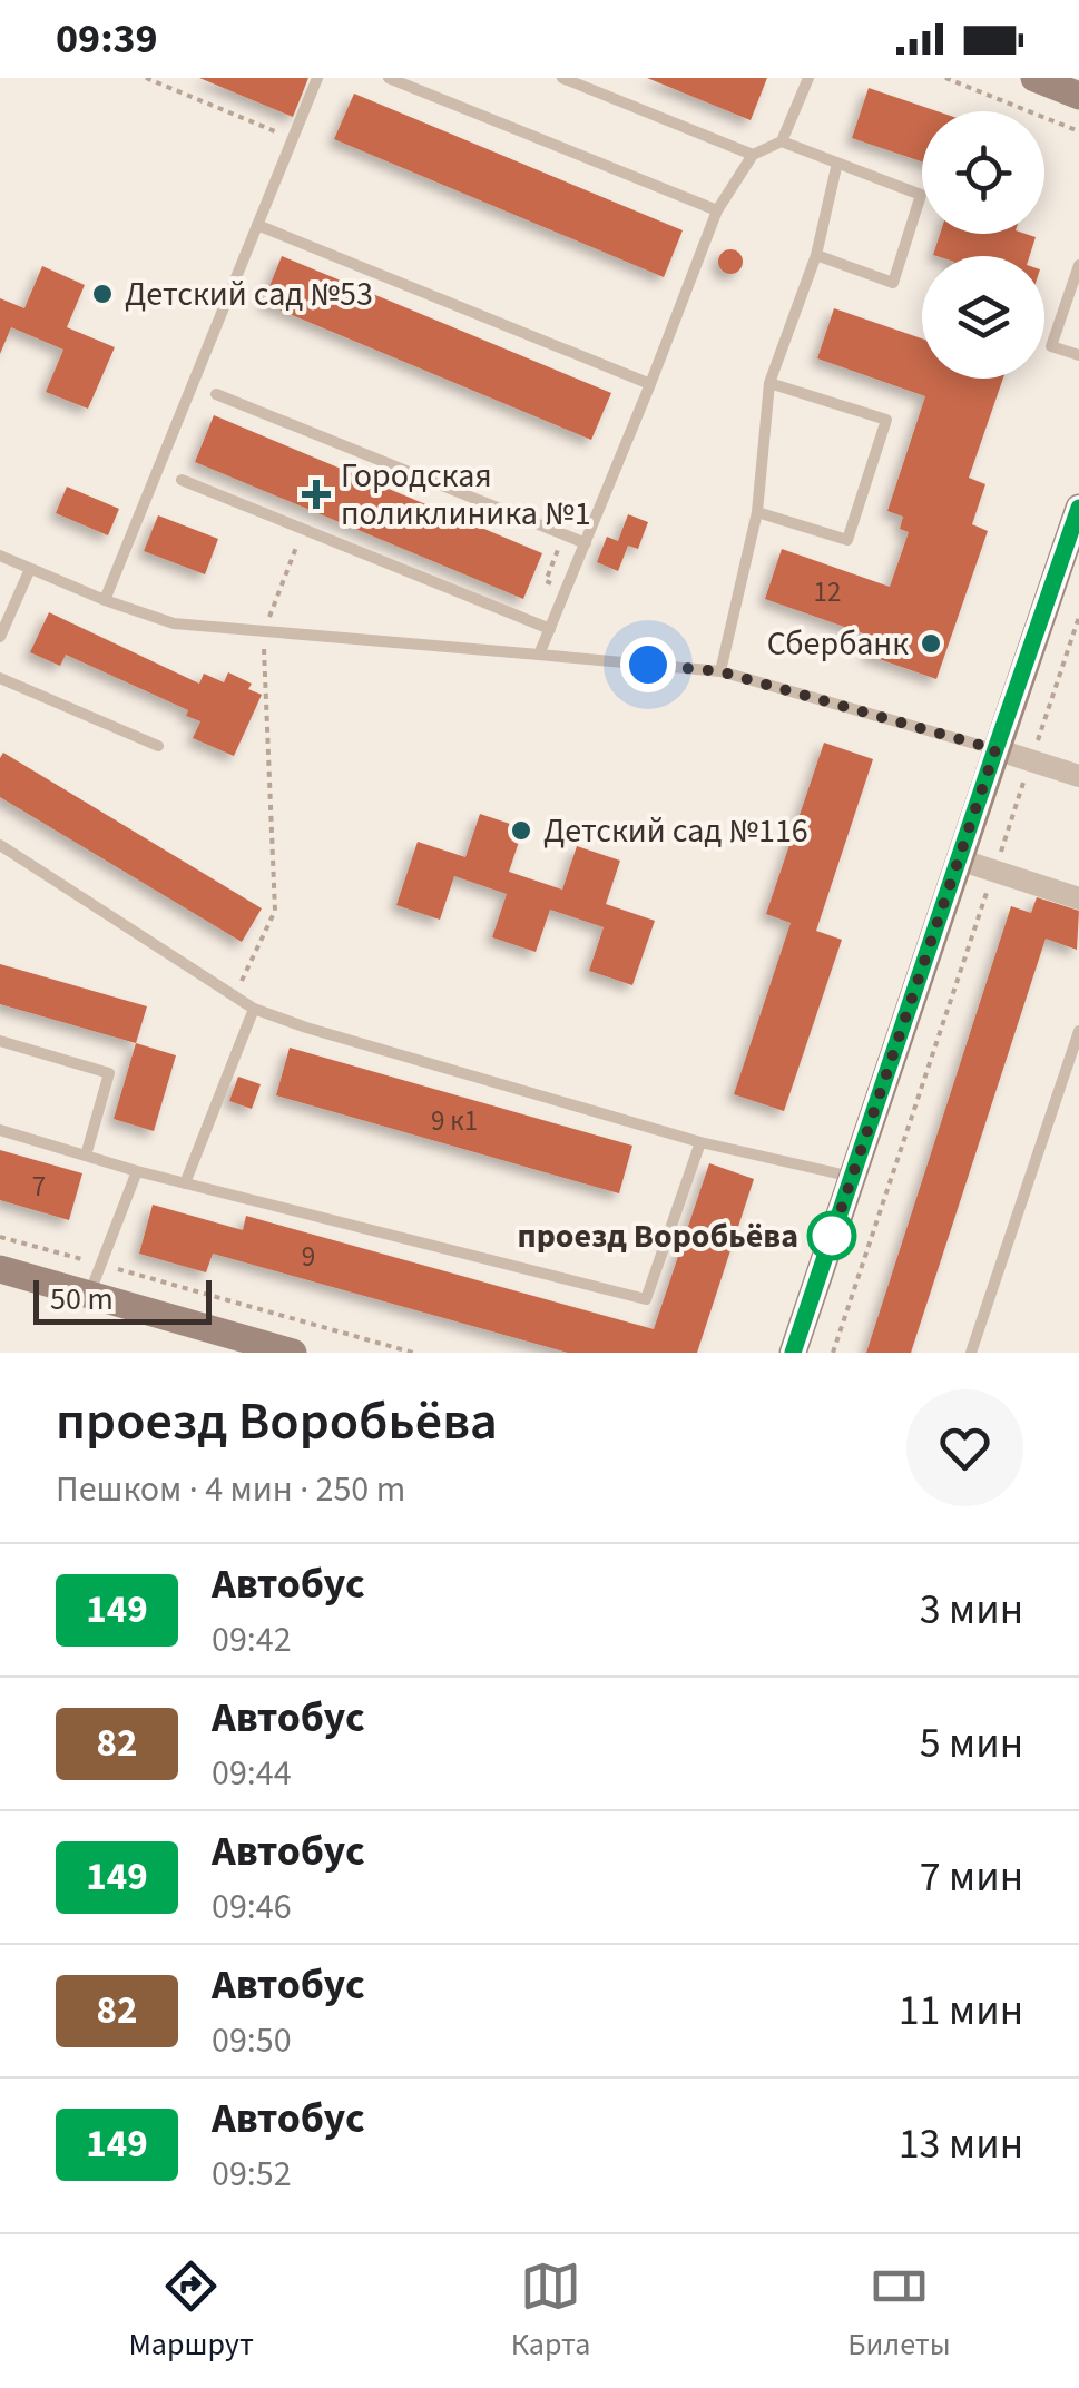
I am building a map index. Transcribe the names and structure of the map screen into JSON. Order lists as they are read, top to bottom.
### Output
{
  "places": {
    "other": [
      "Детский сад №53",
      "Сбербанк",
      "Детский сад №116",
      "проезд Воробьёва"
    ],
    "health": ["Городская поликлиника №1"]
  },
  "lines": ["bus line 149"],
  "house_numbers": [
    "12",
    "9 к1",
    "7",
    "9"
  ],
  "scale_bar": "50 m",
  "page": {
    "status": "09:39",
    "scale": "50 m",
    "heading": ["проезд Воробьёва", "Пешком · 4 мин · 250 m"],
    "list": [
      {
        "mark": "149",
        "name": "Автобус",
        "note": "09:42",
        "value": "3 мин"
      },
      {
        "mark": "82",
        "name": "Автобус",
        "note": "09:44",
        "value": "5 мин"
      },
      {
        "mark": "149",
        "name": "Автобус",
        "note": "09:46",
        "value": "7 мин"
      },
      {
        "mark": "82",
        "name": "Автобус",
        "note": "09:50",
        "value": "11 мин"
      },
      {
        "mark": "149",
        "name": "Автобус",
        "note": "09:52",
        "value": "13 мин"
      }
    ],
    "tabs": ["Маршрут", "Карта", "Билеты"]
  }
}
